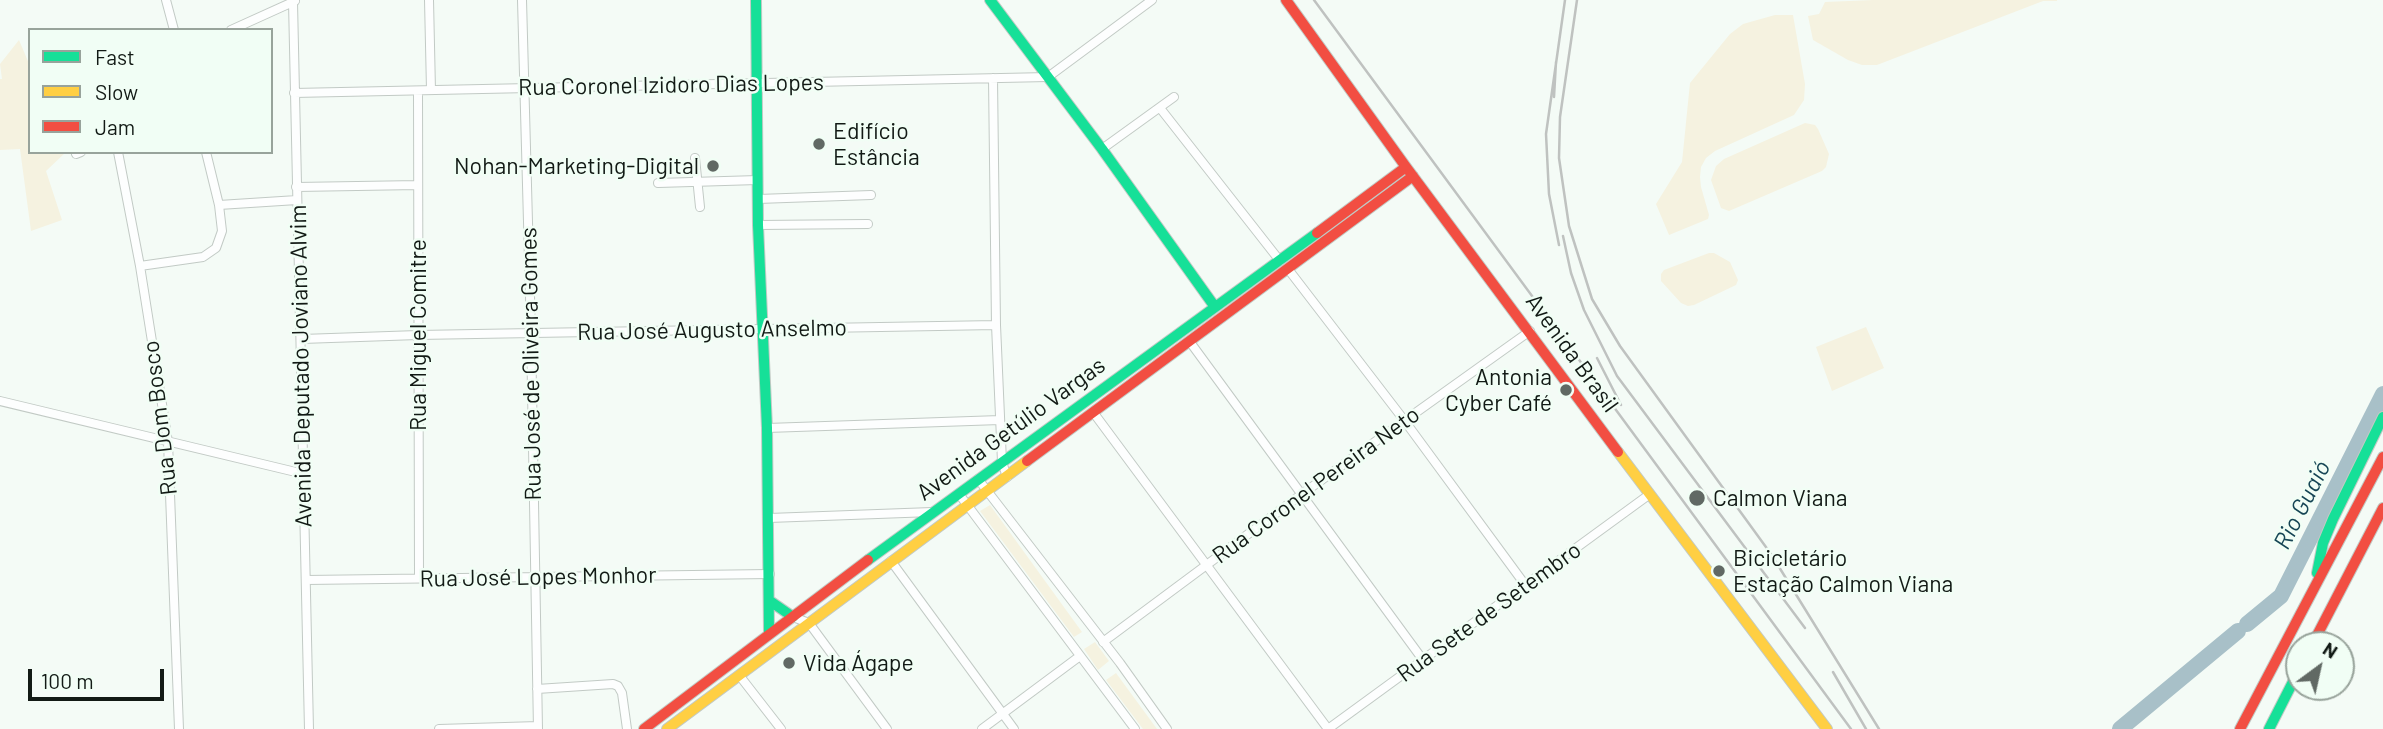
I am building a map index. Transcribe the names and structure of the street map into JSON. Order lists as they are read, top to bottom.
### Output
{
  "streets": {
    "main road": ["Avenida Brasil", "Avenida Getúlio Vargas"],
    "street": [
      "Rua Coronel Izidoro Dias Lopes",
      "Rua José Augusto Anselmo",
      "Rua Miguel Comitre",
      "Rua José de Oliveira Gomes",
      "Avenida Deputado Joviano Alvim",
      "Rua Dom Bosco",
      "Rua Coronel Pereira Neto",
      "Rua José Lopes Monhor",
      "Rua Sete de Setembro"
    ]
  },
  "crossings": [
    ["Rua Coronel Izidoro Dias Lopes", "Rua Miguel Comitre"],
    ["Rua Coronel Izidoro Dias Lopes", "Rua José de Oliveira Gomes"],
    ["Rua Coronel Izidoro Dias Lopes", "Avenida Deputado Joviano Alvim"],
    ["Rua José Augusto Anselmo", "Rua Miguel Comitre"],
    ["Rua José Augusto Anselmo", "Rua José de Oliveira Gomes"],
    ["Rua José Augusto Anselmo", "Avenida Deputado Joviano Alvim"],
    ["Rua Miguel Comitre", "Rua José Lopes Monhor"],
    ["Avenida Brasil", "Avenida Getúlio Vargas"],
    ["Avenida Brasil", "Rua Coronel Pereira Neto"],
    ["Avenida Brasil", "Rua Sete de Setembro"],
    ["Rua José de Oliveira Gomes", "Rua José Lopes Monhor"],
    ["Avenida Deputado Joviano Alvim", "Rua José Lopes Monhor"]
  ],
  "water": ["Rio Guaió"],
  "places": [
    "Edifício Estância",
    "Nohan-Marketing-Digital",
    "Antonia Cyber Café",
    "Calmon Viana",
    "Bicicletário Estação Calmon Viana",
    "Vida Ágape"
  ],
  "legend": ["Fast", "Slow", "Jam"],
  "scale_bar": "100 m",
  "north": "top right"
}
